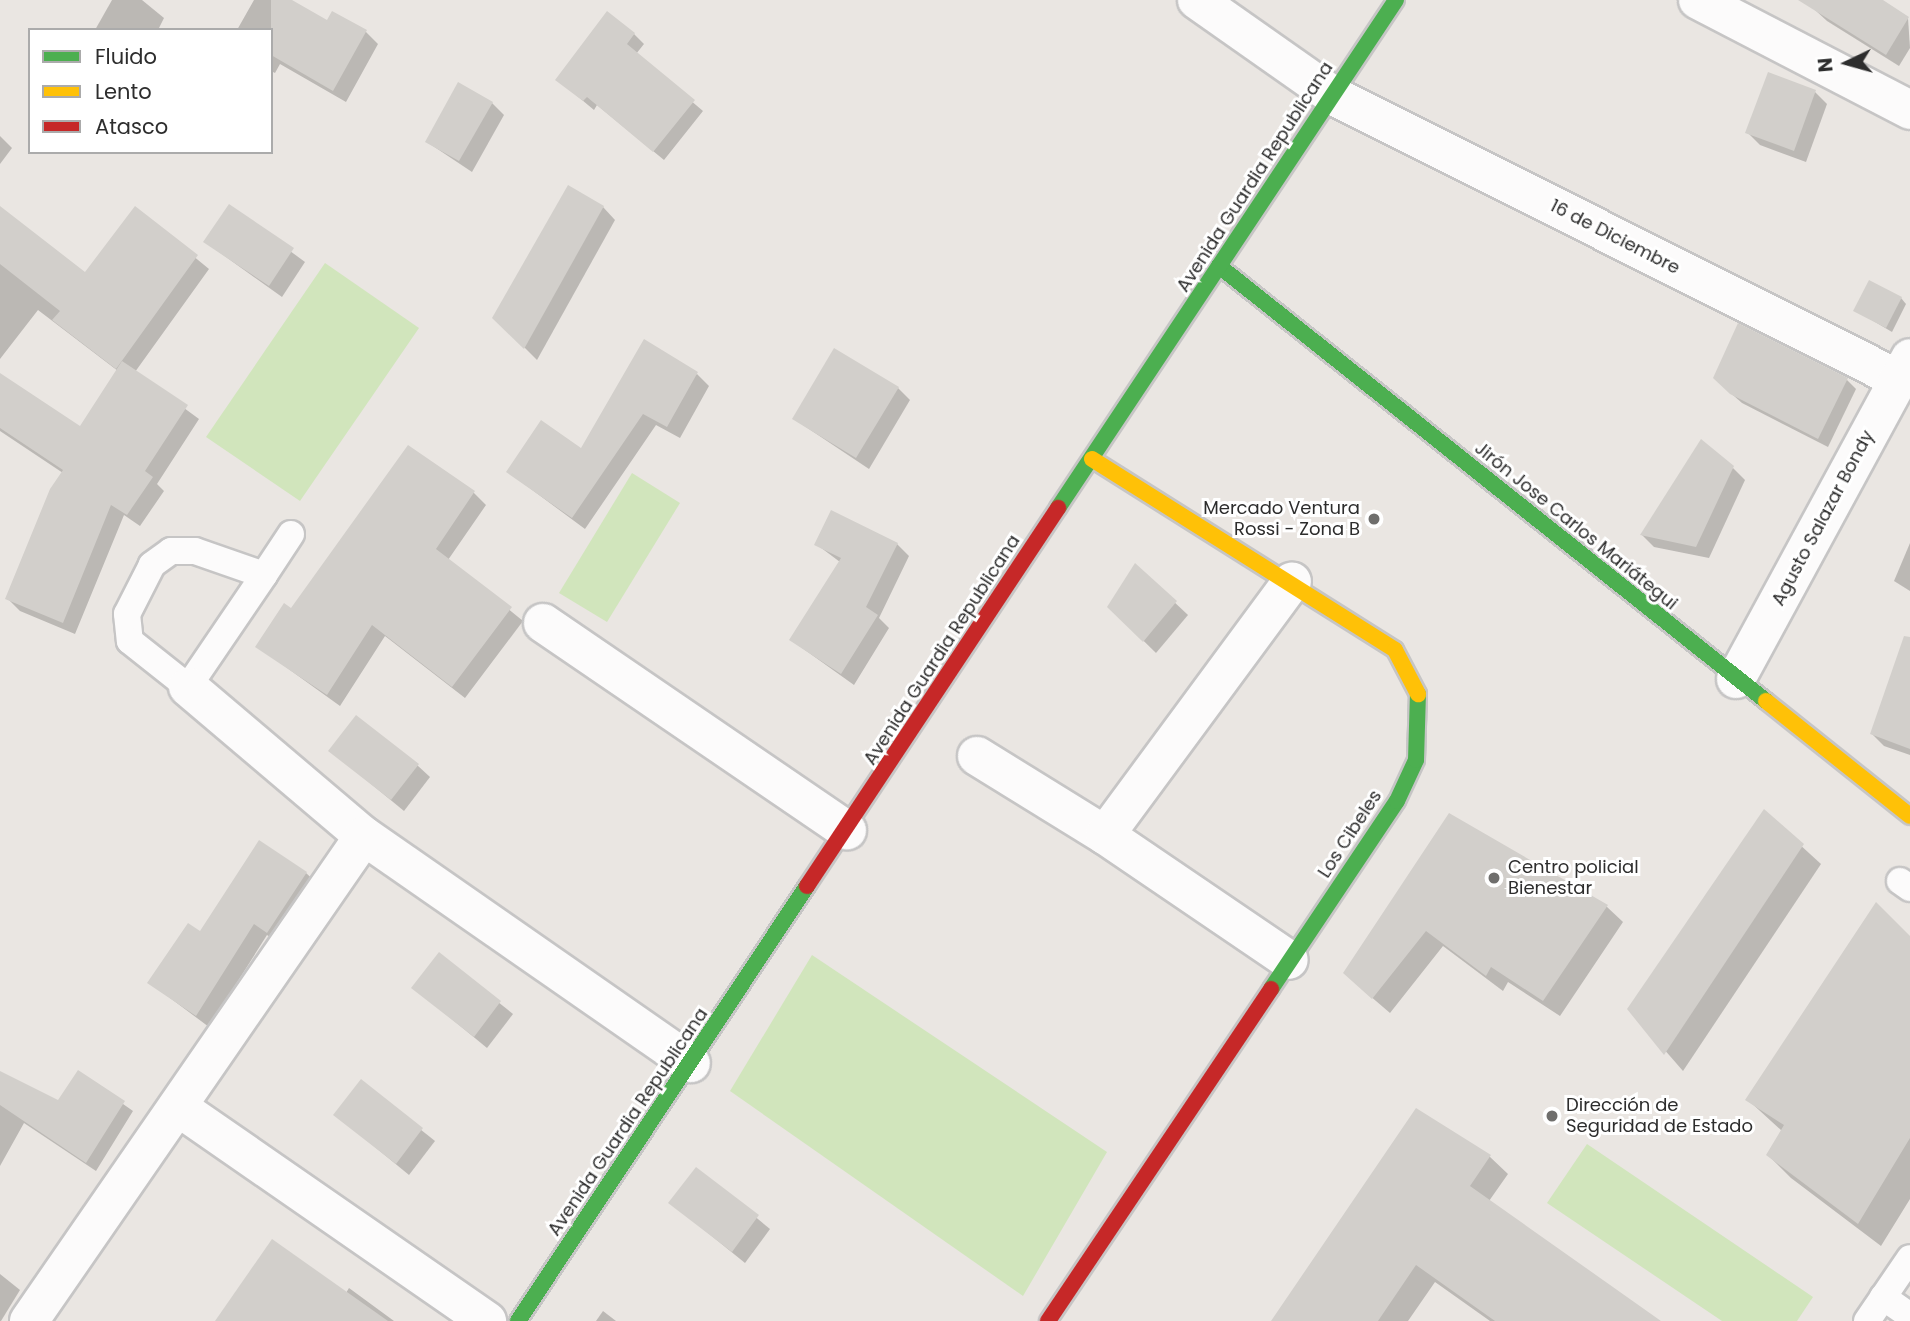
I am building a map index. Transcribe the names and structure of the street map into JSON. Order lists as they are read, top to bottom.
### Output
{
  "streets": {
    "street": [
      "Avenida Guardia Republicana",
      "16 de Diciembre",
      "Agusto Salazar Bondy",
      "Jirón Jose Carlos Mariátegui",
      "Los Cibeles"
    ]
  },
  "crossings": [
    ["Avenida Guardia Republicana", "16 de Diciembre"],
    ["Avenida Guardia Republicana", "Jirón Jose Carlos Mariátegui"],
    ["Avenida Guardia Republicana", "Los Cibeles"],
    ["16 de Diciembre", "Agusto Salazar Bondy"],
    ["Agusto Salazar Bondy", "Jirón Jose Carlos Mariátegui"]
  ],
  "places": ["Mercado Ventura Rossi - Zona B", "Centro policial Bienestar", "Dirección de Seguridad de Estado"],
  "legend": ["Fluido", "Lento", "Atasco"],
  "north": "left"
}
